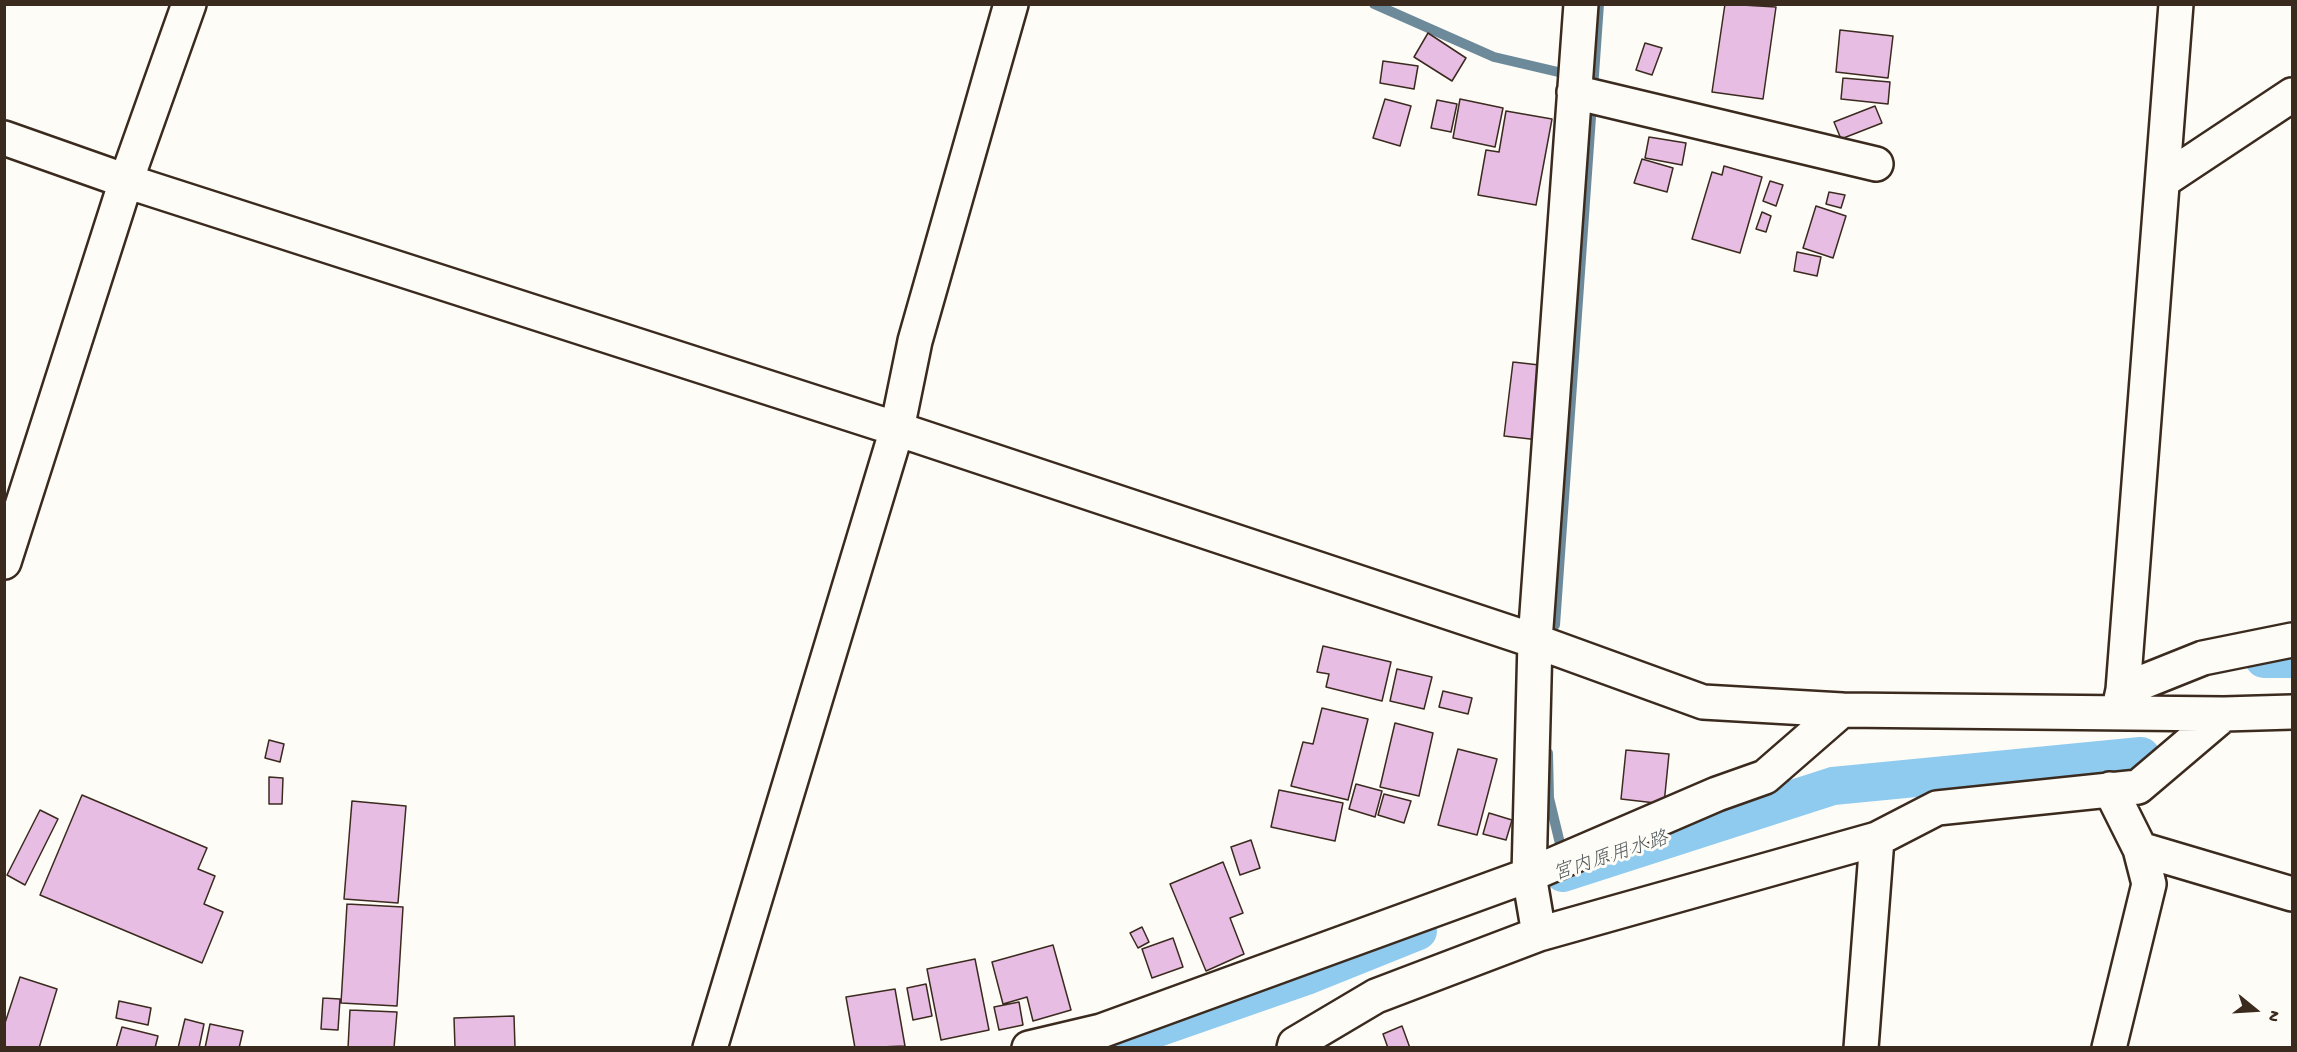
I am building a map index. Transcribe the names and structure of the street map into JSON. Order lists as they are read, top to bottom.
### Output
{
  "water": ["宮内原用水路"],
  "north": "right"
}
